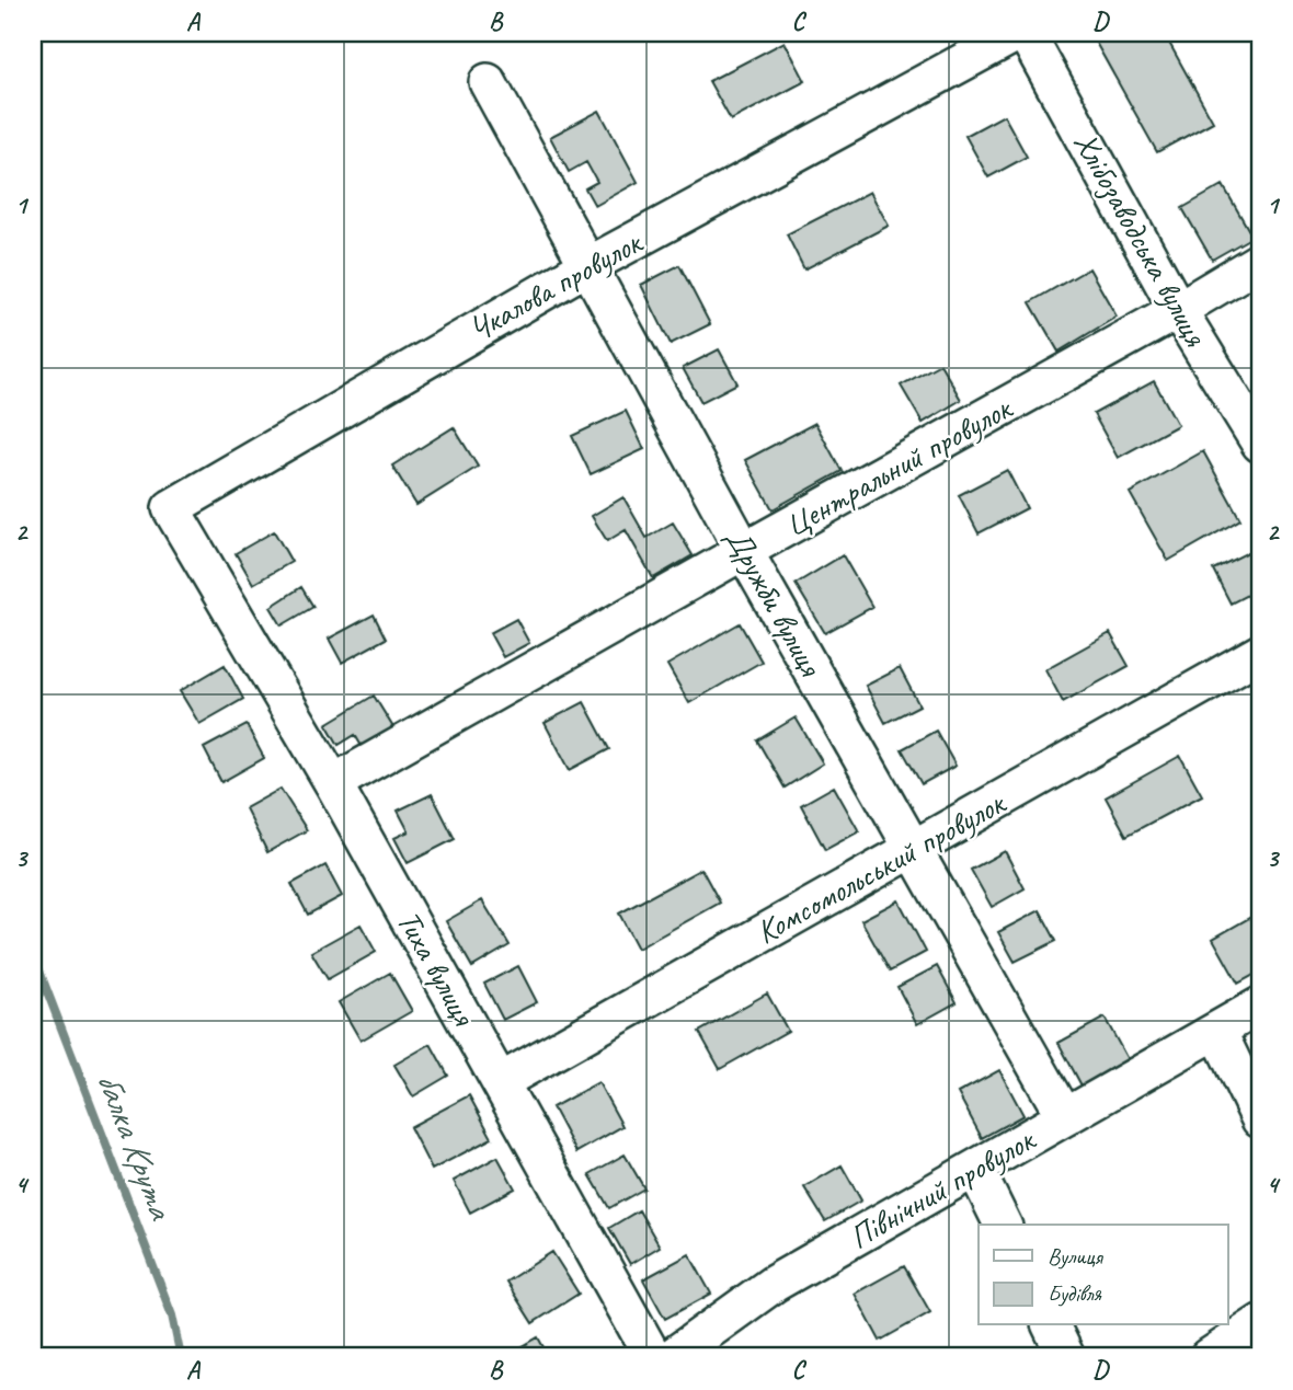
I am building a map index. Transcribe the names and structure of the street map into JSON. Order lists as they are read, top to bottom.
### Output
{
  "streets": {
    "street": [
      "Хлібозаводська вулиця",
      "Чкалова провулок",
      "Центральний провулок",
      "Дружби вулиця",
      "Комсомольський провулок",
      "Тиха вулиця",
      "Північний провулок"
    ]
  },
  "crossings": [
    ["Хлібозаводська вулиця", "Центральний провулок"],
    ["Чкалова провулок", "Дружби вулиця"],
    ["Чкалова провулок", "Тиха вулиця"],
    ["Центральний провулок", "Дружби вулиця"],
    ["Центральний провулок", "Тиха вулиця"],
    ["Дружби вулиця", "Комсомольський провулок"],
    ["Дружби вулиця", "Північний провулок"],
    ["Комсомольський провулок", "Тиха вулиця"]
  ],
  "water": ["балка Крута"],
  "legend": ["Вулиця", "Будівля"],
  "grid": {
    "columns": [
      "A",
      "B",
      "C",
      "D"
    ],
    "rows": [
      "1",
      "2",
      "3",
      "4"
    ]
  }
}
